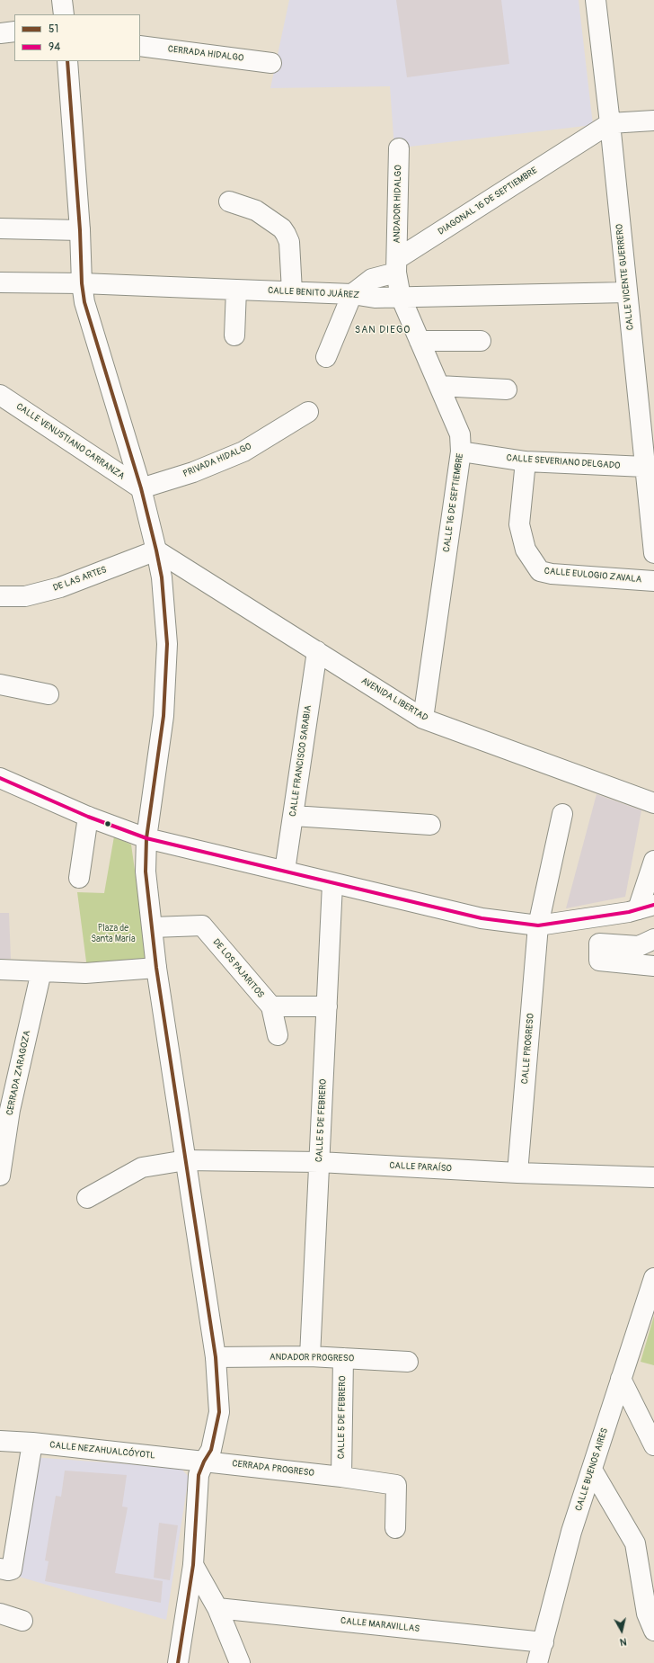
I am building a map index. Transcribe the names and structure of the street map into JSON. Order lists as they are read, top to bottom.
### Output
{
  "streets": {
    "street": [
      "CERRADA HIDALGO",
      "DIAGONAL 16 DE SEPTIEMBRE",
      "ANDADOR HIDALGO",
      "CALLE VICENTE GUERRERO",
      "CALLE BENITO JUÁREZ",
      "CALLE VENUSTIANO CARRANZA",
      "PRIVADA HIDALGO",
      "CALLE SEVERIANO DELGADO",
      "CALLE 16 DE SEPTIEMBRE",
      "CALLE EULOGIO ZAVALA",
      "DE LAS ARTES",
      "AVENIDA LIBERTAD",
      "CALLE FRANCISCO SARABIA",
      "DE LOS PAJARITOS",
      "CALLE PROGRESO",
      "CERRADA ZARAGOZA",
      "CALLE 5 DE FEBRERO",
      "CALLE PARAÍSO",
      "ANDADOR PROGRESO",
      "CALLE NEZAHUALCÓYOTL",
      "CERRADA PROGRESO",
      "CALLE BUENOS AIRES",
      "CALLE MARAVILLAS"
    ]
  },
  "crossings": [
    ["DIAGONAL 16 DE SEPTIEMBRE", "ANDADOR HIDALGO"],
    ["DIAGONAL 16 DE SEPTIEMBRE", "CALLE VICENTE GUERRERO"],
    ["DIAGONAL 16 DE SEPTIEMBRE", "CALLE BENITO JUÁREZ"],
    ["CALLE VICENTE GUERRERO", "CALLE BENITO JUÁREZ"],
    ["CALLE VICENTE GUERRERO", "CALLE SEVERIANO DELGADO"],
    ["CALLE BENITO JUÁREZ", "CALLE 16 DE SEPTIEMBRE"],
    ["CALLE VENUSTIANO CARRANZA", "PRIVADA HIDALGO"],
    ["CALLE SEVERIANO DELGADO", "CALLE 16 DE SEPTIEMBRE"],
    ["CALLE SEVERIANO DELGADO", "CALLE EULOGIO ZAVALA"],
    ["CALLE 16 DE SEPTIEMBRE", "AVENIDA LIBERTAD"],
    ["DE LAS ARTES", "AVENIDA LIBERTAD"],
    ["AVENIDA LIBERTAD", "CALLE FRANCISCO SARABIA"],
    ["CALLE PROGRESO", "CALLE PARAÍSO"],
    ["CALLE 5 DE FEBRERO", "CALLE PARAÍSO"],
    ["CALLE 5 DE FEBRERO", "ANDADOR PROGRESO"],
    ["CALLE 5 DE FEBRERO", "CERRADA PROGRESO"],
    ["CALLE NEZAHUALCÓYOTL", "CERRADA PROGRESO"],
    ["CALLE BUENOS AIRES", "CALLE MARAVILLAS"]
  ],
  "districts": ["SAN DIEGO"],
  "parks": ["Plaza de Santa María"],
  "lines": ["transit line 51", "transit line 94"],
  "legend": ["51", "94"],
  "north": "bottom"
}
